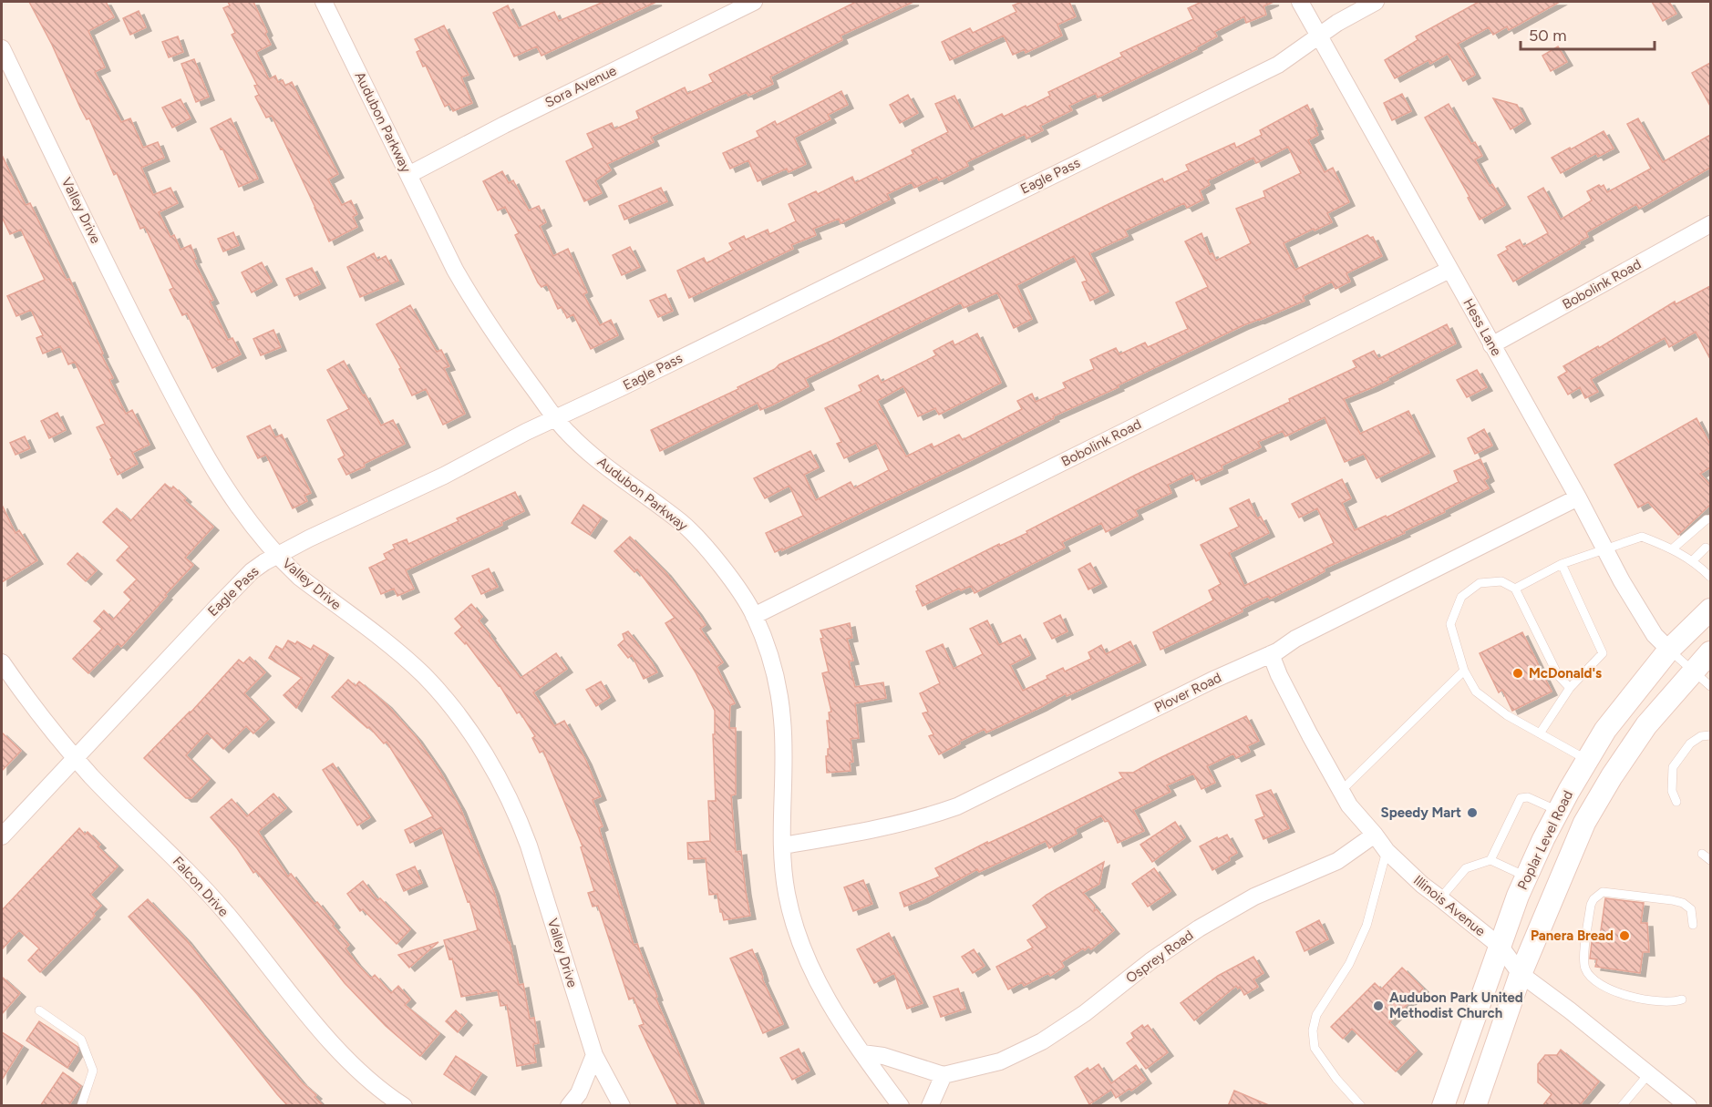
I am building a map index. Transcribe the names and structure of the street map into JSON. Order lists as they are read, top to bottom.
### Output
{
  "streets": {
    "main road": ["Poplar Level Road"],
    "street": [
      "Sora Avenue",
      "Audubon Parkway",
      "Eagle Pass",
      "Valley Drive",
      "Bobolink Road",
      "Hess Lane",
      "Plover Road",
      "Falcon Drive",
      "Illinois Avenue",
      "Osprey Road"
    ]
  },
  "crossings": [
    ["Sora Avenue", "Audubon Parkway"],
    ["Audubon Parkway", "Eagle Pass"],
    ["Audubon Parkway", "Bobolink Road"],
    ["Audubon Parkway", "Plover Road"],
    ["Eagle Pass", "Valley Drive"],
    ["Eagle Pass", "Hess Lane"],
    ["Eagle Pass", "Falcon Drive"],
    ["Bobolink Road", "Hess Lane"],
    ["Hess Lane", "Plover Road"],
    ["Hess Lane", "Poplar Level Road"],
    ["Plover Road", "Illinois Avenue"],
    ["Poplar Level Road", "Illinois Avenue"],
    ["Illinois Avenue", "Osprey Road"]
  ],
  "places": [
    "McDonald's",
    "Speedy Mart",
    "Panera Bread",
    "Audubon Park United Methodist Church"
  ],
  "scale_bar": "50 m"
}
